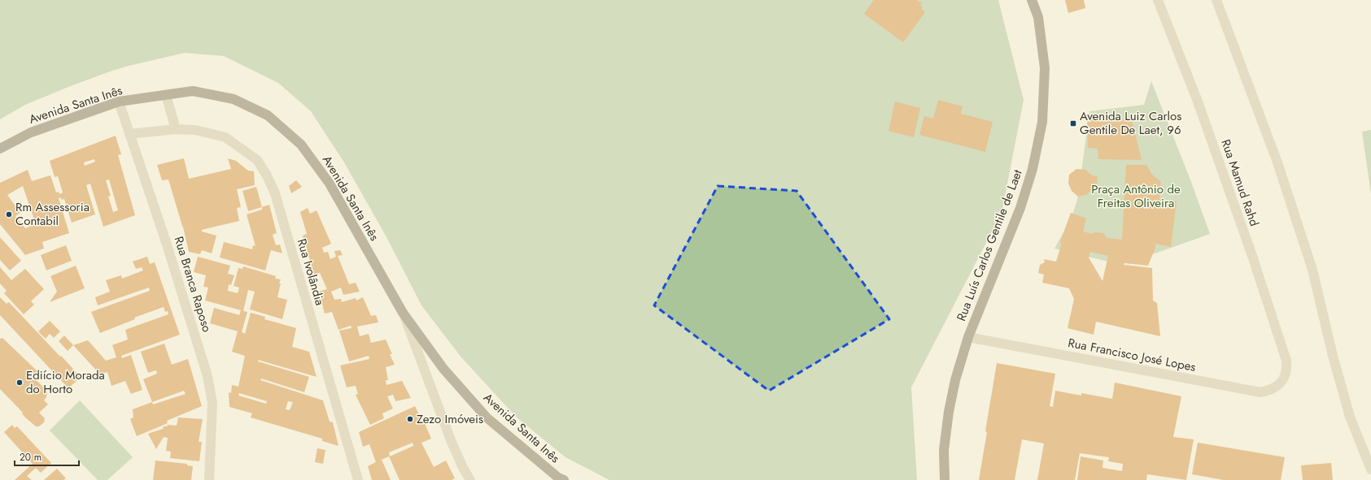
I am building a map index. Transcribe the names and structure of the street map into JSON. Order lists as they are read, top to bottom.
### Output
{
  "streets": {
    "main road": ["Avenida Santa Inês", "Rua Luís Carlos Gentile de Laet"],
    "street": [
      "Rua Mamud Rahd",
      "Rua Ivolândia",
      "Rua Branca Raposo",
      "Rua Francisco José Lopes"
    ]
  },
  "crossings": [
    ["Avenida Santa Inês", "Rua Branca Raposo"],
    ["Rua Mamud Rahd", "Rua Francisco José Lopes"],
    ["Rua Luís Carlos Gentile de Laet", "Rua Francisco José Lopes"],
    ["Rua Ivolândia", "Rua Branca Raposo"]
  ],
  "parks": ["Praça Antônio de Freitas Oliveira"],
  "places": {
    "transit": ["Avenida Luiz Carlos Gentile De Laet, 96"],
    "other": ["Rm Assessoria Contabil", "Ediício Morada do Horto", "Zezo Imóveis"]
  },
  "scale_bar": "20 m"
}
